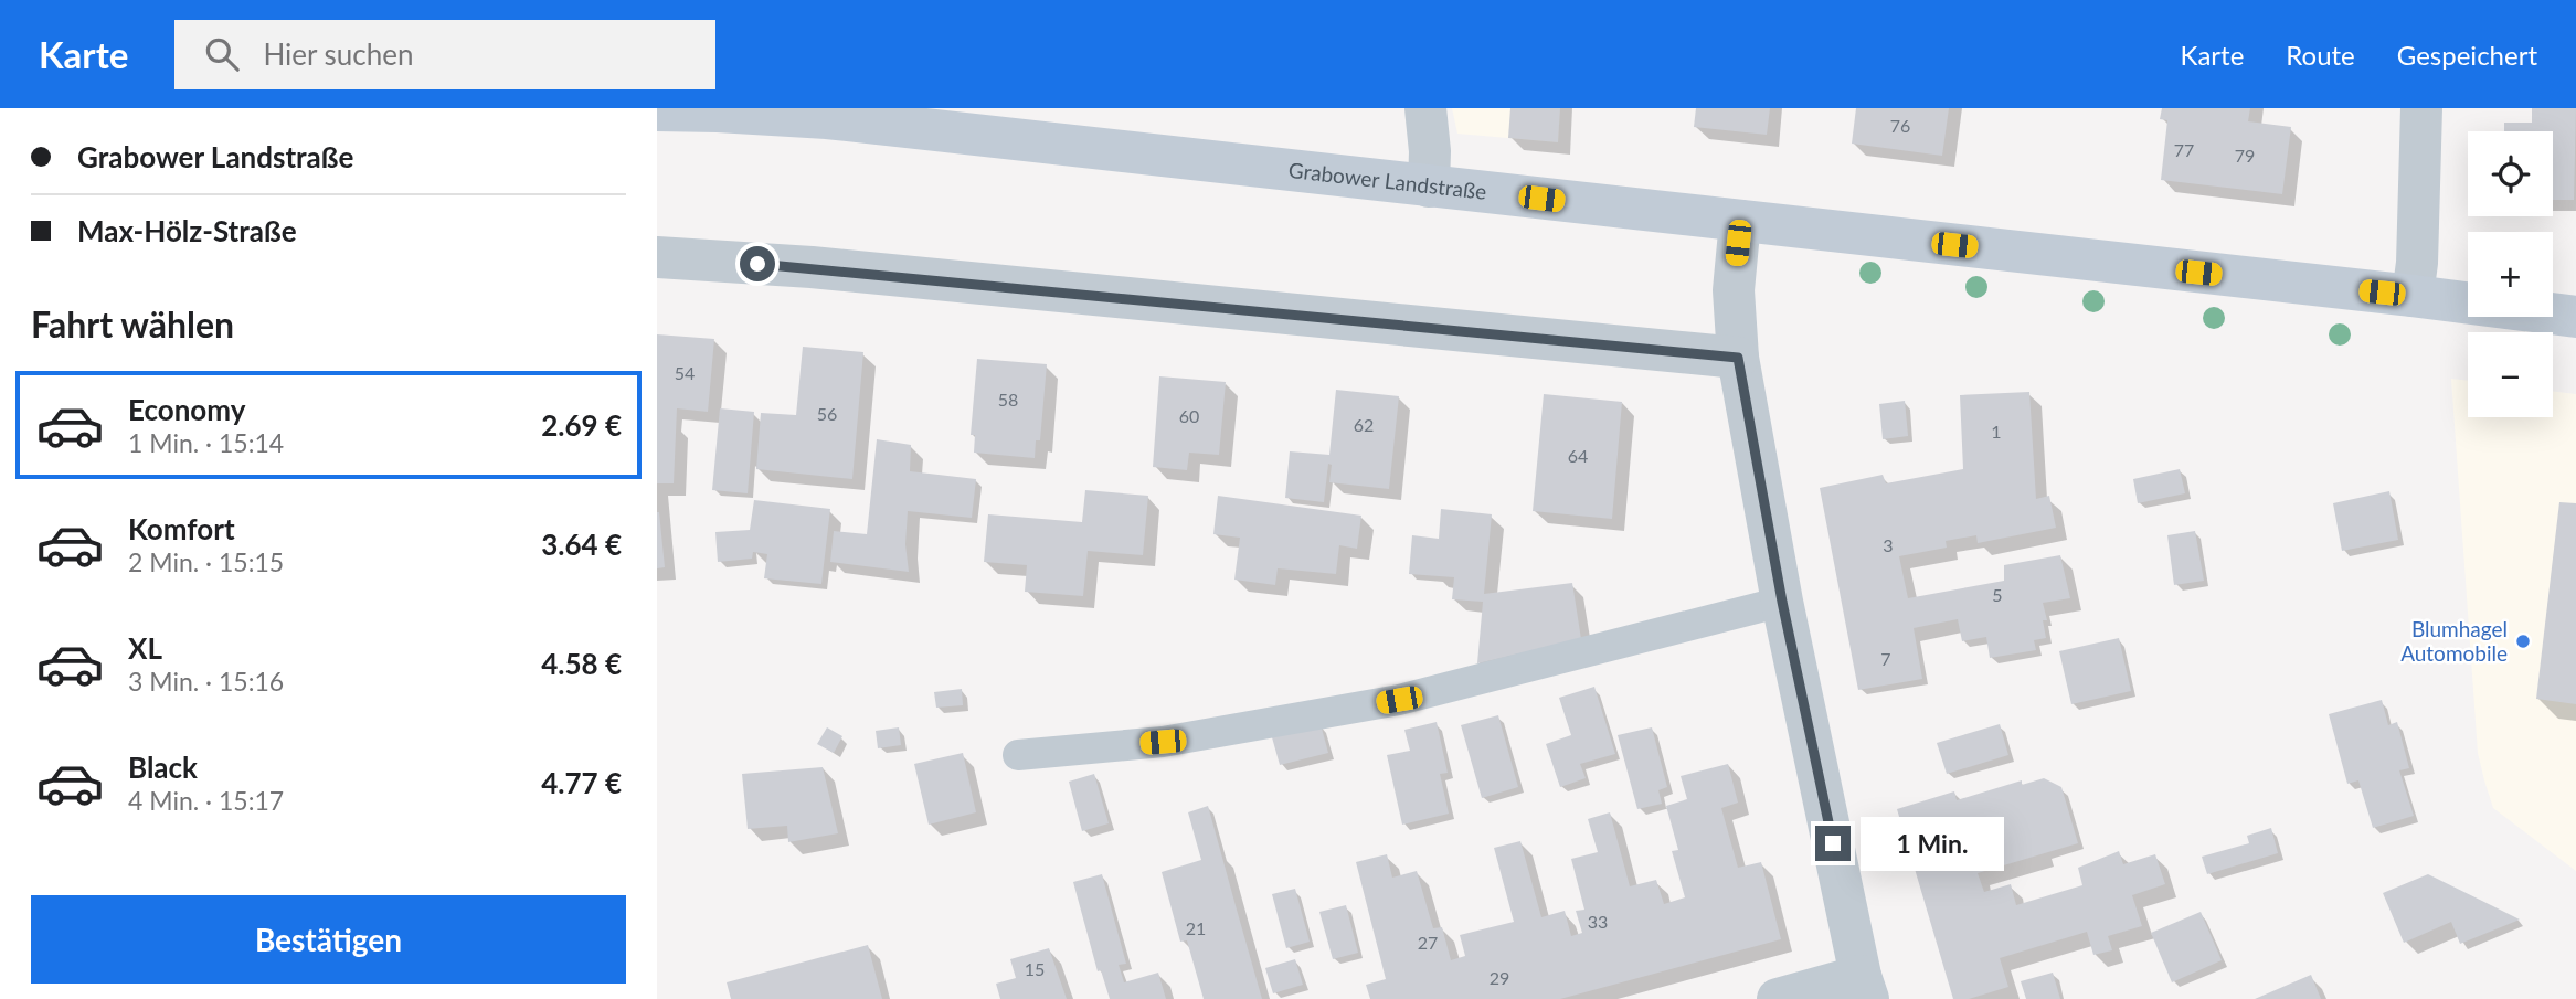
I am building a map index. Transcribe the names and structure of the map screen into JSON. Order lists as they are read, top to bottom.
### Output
{
  "streets": {
    "main road": ["Grabower Landstraße"]
  },
  "places": ["Blumhagel Automobile"],
  "house_numbers": [
    "76",
    "77",
    "79",
    "54",
    "58",
    "56",
    "60",
    "62",
    "1",
    "64",
    "3",
    "5",
    "7",
    "33",
    "21",
    "27",
    "15",
    "29"
  ],
  "page": {
    "header": "Karte",
    "search": "Hier suchen",
    "nav": ["Karte", "Route", "Gespeichert"],
    "banner": ["Grabower Landstraße", "Max-Hölz-Straße"],
    "map_buttons": ["+", "−"],
    "heading": "Fahrt wählen",
    "list": [
      {
        "name": "Economy",
        "note": "1 Min. · 15:14",
        "value": "2.69 €"
      },
      {
        "name": "Komfort",
        "note": "2 Min. · 15:15",
        "value": "3.64 €"
      },
      {
        "name": "XL",
        "note": "3 Min. · 15:16",
        "value": "4.58 €"
      },
      {
        "name": "Black",
        "note": "4 Min. · 15:17",
        "value": "4.77 €"
      }
    ],
    "bubble": "1 Min.",
    "buttons": "Bestätigen"
  }
}
